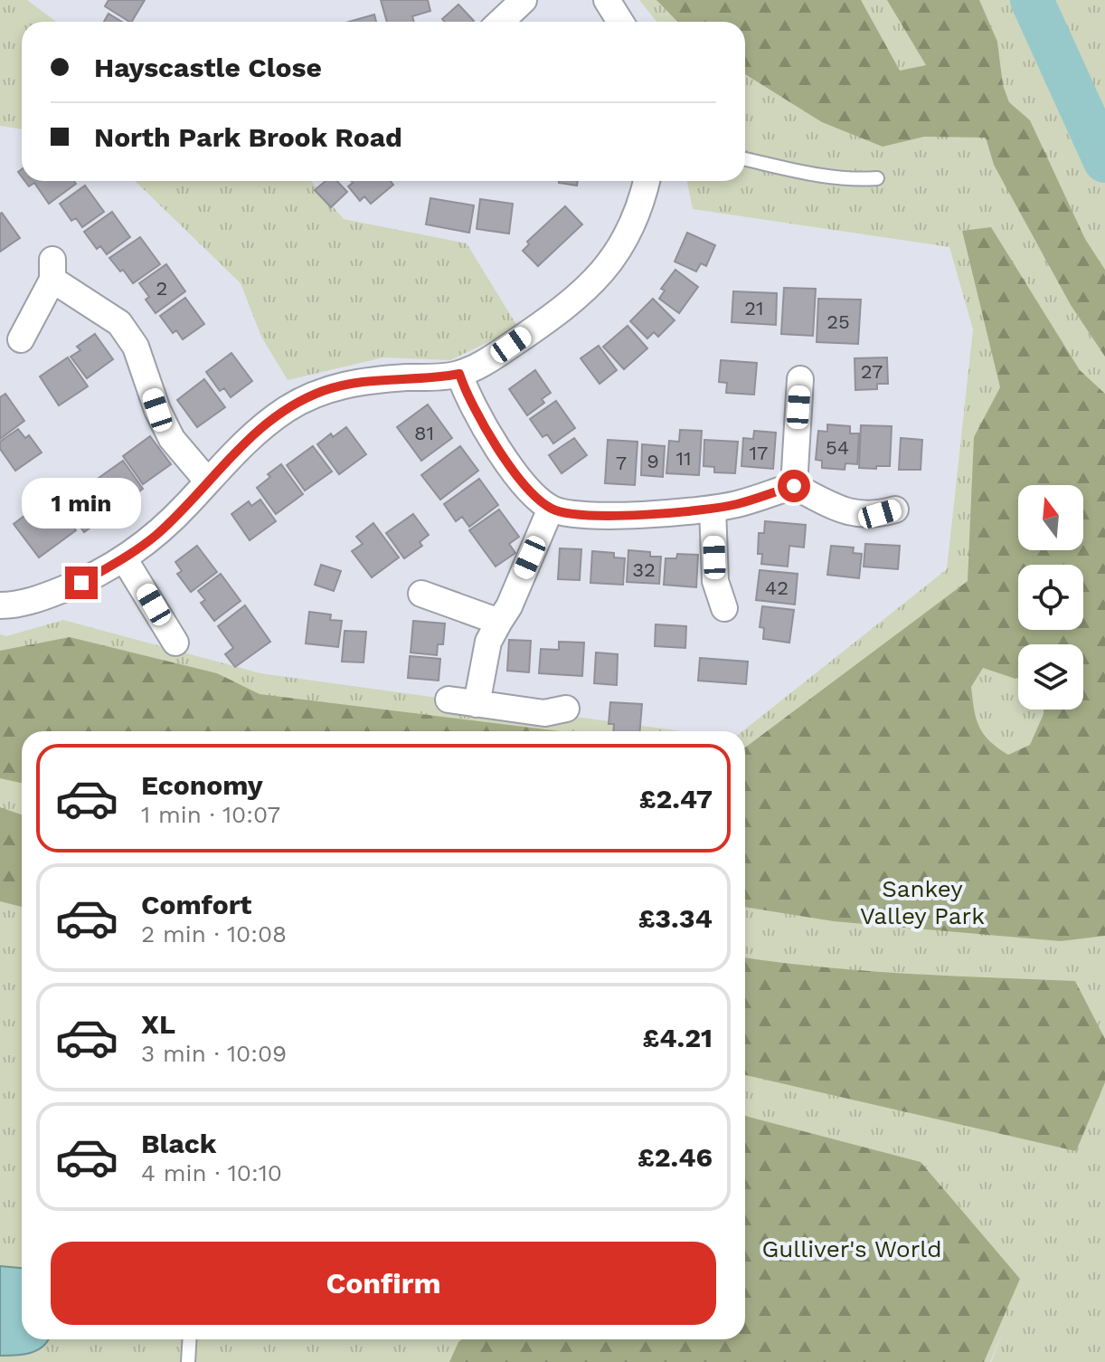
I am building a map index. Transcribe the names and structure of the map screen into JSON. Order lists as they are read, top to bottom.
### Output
{
  "parks": ["Sankey Valley Park", "Gulliver's World"],
  "house_numbers": [
    "2",
    "21",
    "25",
    "27",
    "81",
    "54",
    "17",
    "11",
    "9",
    "7",
    "32",
    "42"
  ],
  "north": "top",
  "page": {
    "banner": ["Hayscastle Close", "North Park Brook Road"],
    "bubble": "1 min",
    "list": [
      {
        "name": "Economy",
        "note": "1 min · 10:07",
        "value": "£2.47"
      },
      {
        "name": "Comfort",
        "note": "2 min · 10:08",
        "value": "£3.34"
      },
      {
        "name": "XL",
        "note": "3 min · 10:09",
        "value": "£4.21"
      },
      {
        "name": "Black",
        "note": "4 min · 10:10",
        "value": "£2.46"
      }
    ],
    "buttons": "Confirm"
  }
}
